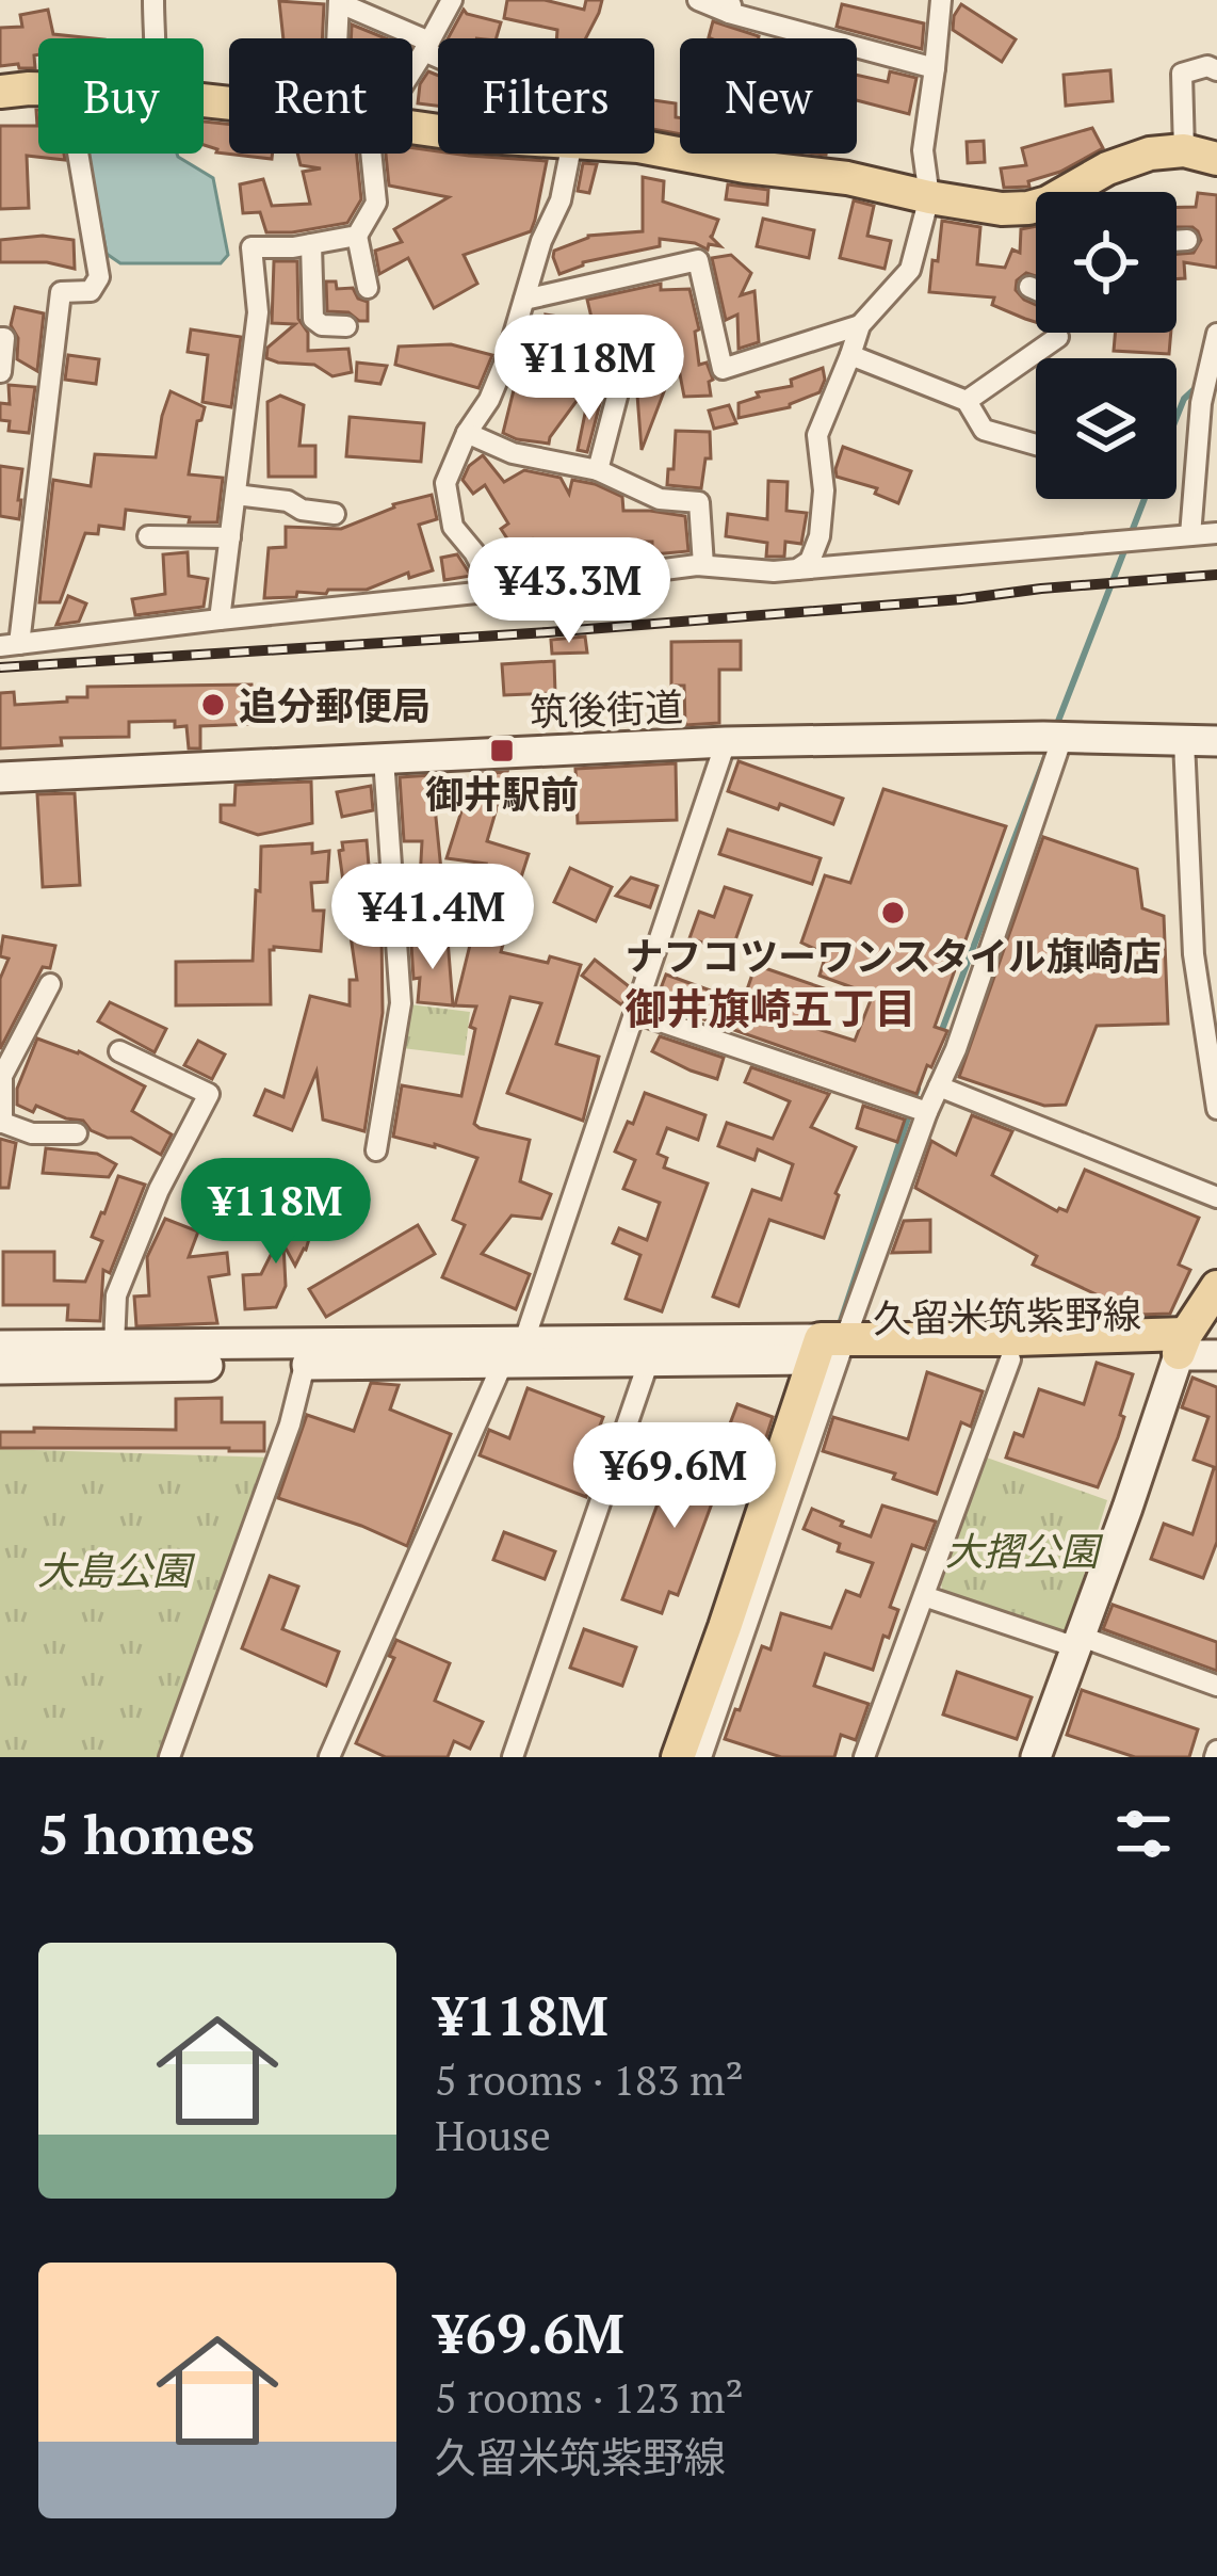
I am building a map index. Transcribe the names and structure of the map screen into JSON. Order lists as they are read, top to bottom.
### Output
{
  "streets": {
    "main road": ["久留米筑紫野線"],
    "street": ["筑後街道"]
  },
  "districts": ["御井旗崎五丁目"],
  "parks": ["大摺公園", "大島公園"],
  "places": {
    "other": ["追分郵便局", "ナフコツーワンスタイル旗崎店"],
    "transit": ["御井駅前"]
  },
  "page": {
    "chip": [
      "Buy",
      "Rent",
      "Filters",
      "New"
    ],
    "price": [
      "¥118M",
      "¥43.3M",
      "¥41.4M",
      "¥118M",
      "¥69.6M"
    ],
    "heading": "5 homes",
    "list": [
      {
        "name": "¥118M",
        "note": "5 rooms · 183 m² · House"
      },
      {
        "name": "¥69.6M",
        "note": "5 rooms · 123 m² · 久留米筑紫野線"
      }
    ]
  }
}
